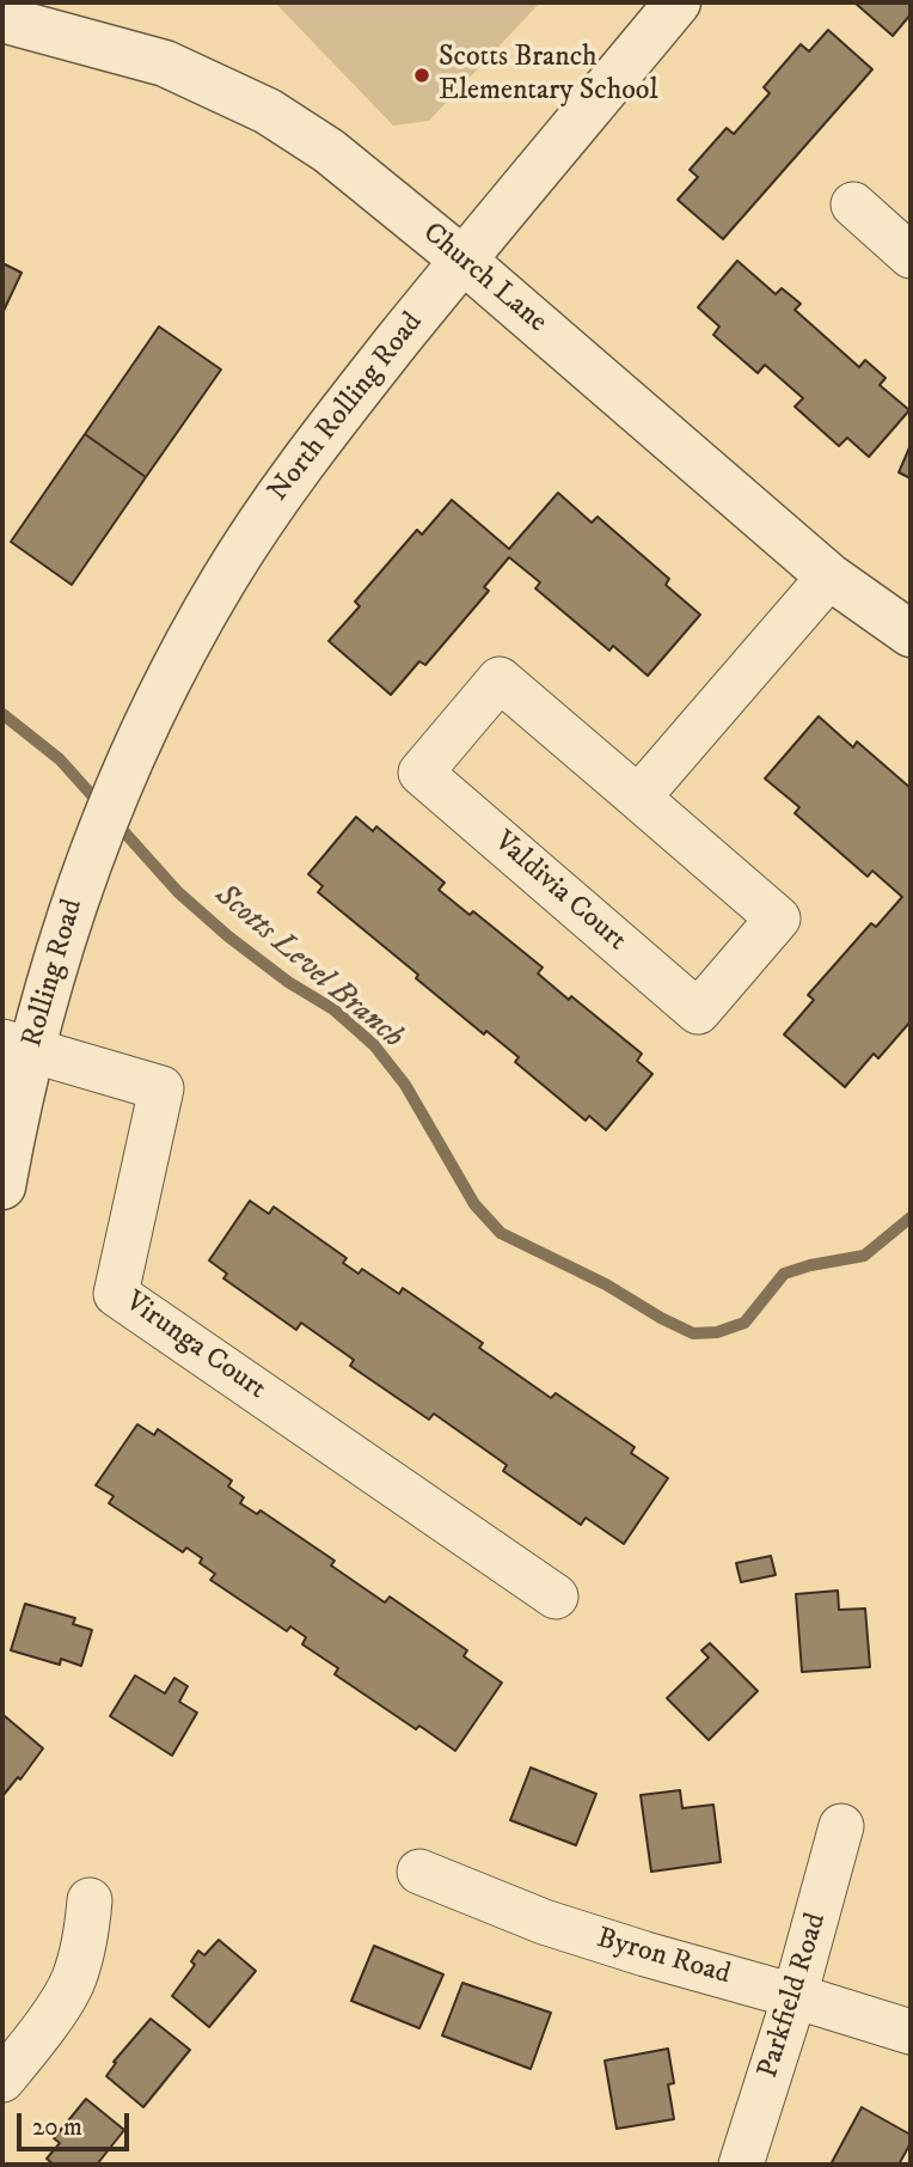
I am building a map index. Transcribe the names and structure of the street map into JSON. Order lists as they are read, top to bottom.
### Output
{
  "streets": {
    "street": [
      "Church Lane",
      "North Rolling Road",
      "Valdivia Court",
      "Rolling Road",
      "Virunga Court",
      "Byron Road",
      "Parkfield Road"
    ]
  },
  "crossings": [
    ["Church Lane", "North Rolling Road"],
    ["North Rolling Road", "Rolling Road"],
    ["Rolling Road", "Virunga Court"],
    ["Byron Road", "Parkfield Road"]
  ],
  "water": ["Scotts Level Branch"],
  "places": ["Scotts Branch Elementary School"],
  "scale_bar": "20 m"
}
